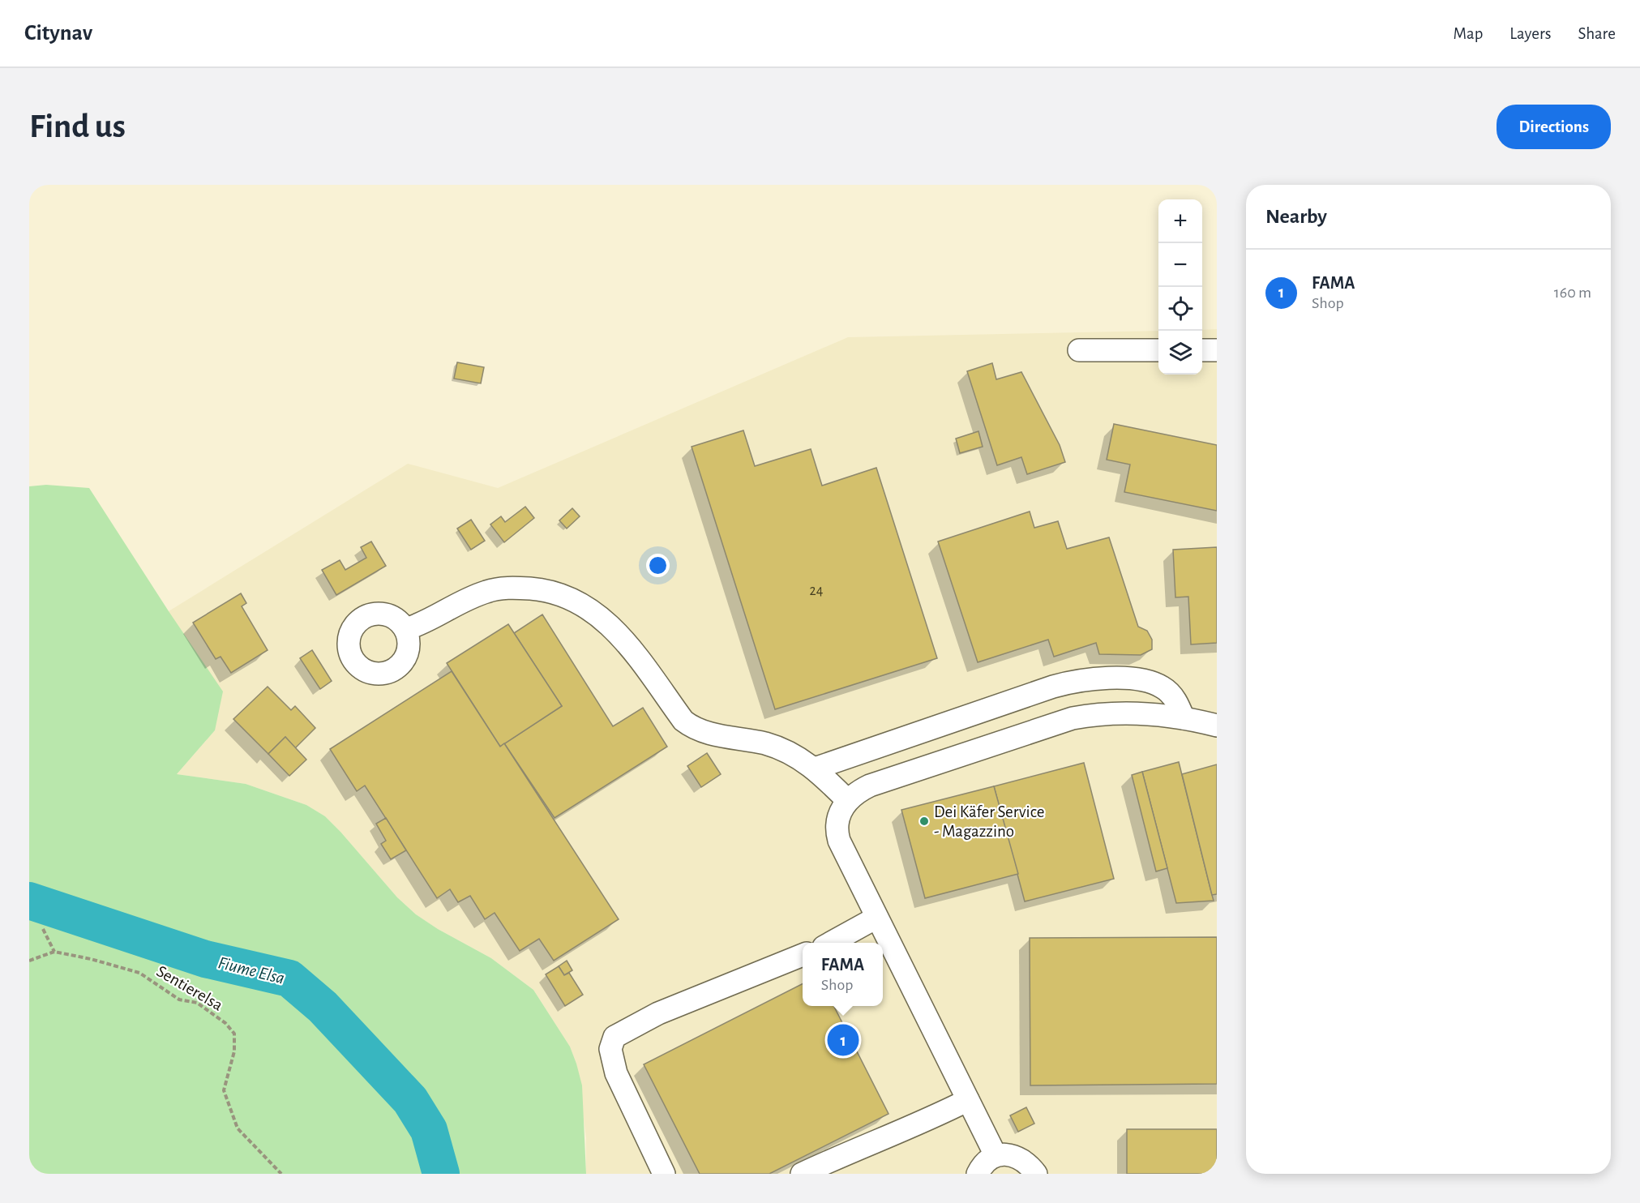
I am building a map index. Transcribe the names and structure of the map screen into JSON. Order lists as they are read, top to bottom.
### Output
{
  "streets": {
    "path": ["Sentierelsa"]
  },
  "water": ["Fiume Elsa"],
  "places": ["Dei Käfer Service - Magazzino"],
  "house_numbers": ["24"],
  "page": {
    "header": "Citynav",
    "nav": ["Map", "Layers", "Share"],
    "buttons": "Directions",
    "title": "Find us",
    "heading": "Nearby",
    "map_buttons": ["+", "−"],
    "list": [
      {
        "mark": "1",
        "name": "FAMA",
        "note": "Shop",
        "value": "160 m"
      }
    ],
    "popup": ["FAMA", "Shop"],
    "pins": "1"
  }
}
